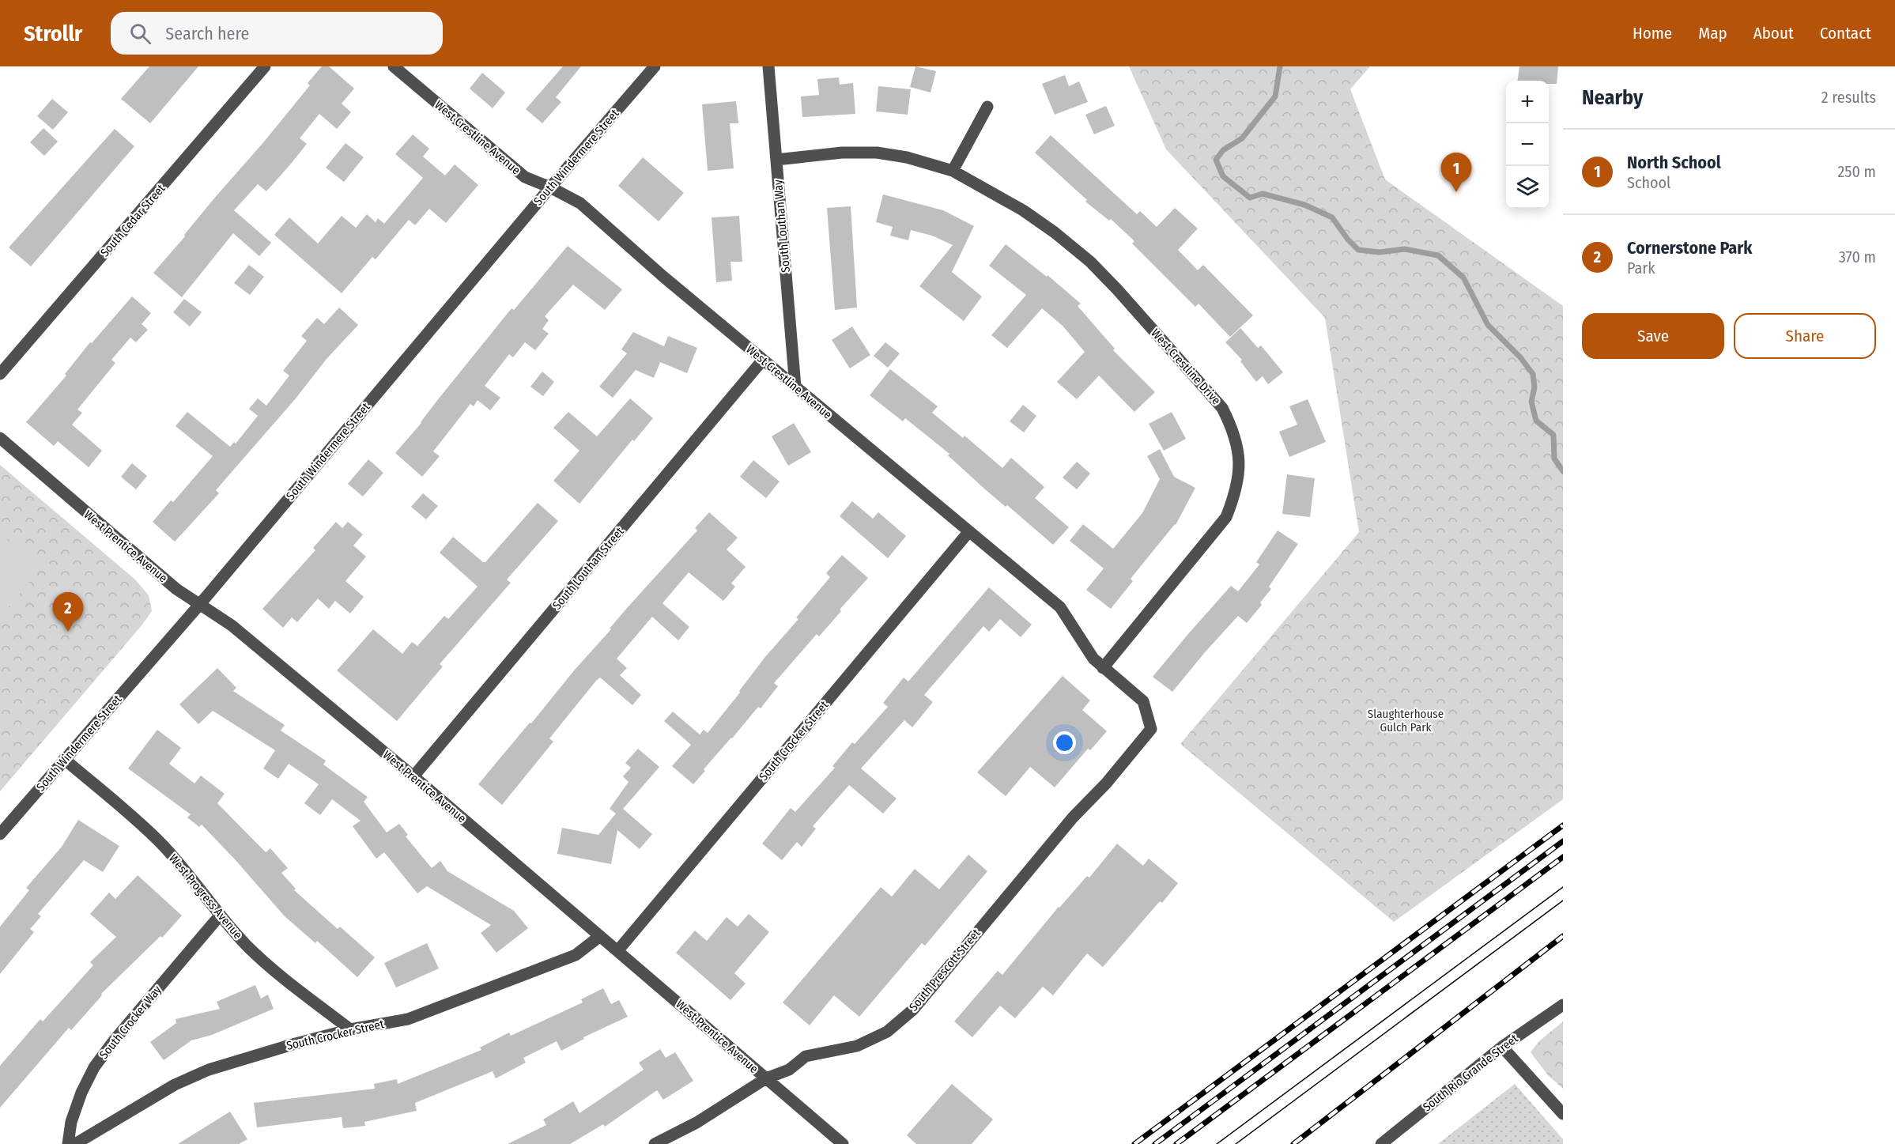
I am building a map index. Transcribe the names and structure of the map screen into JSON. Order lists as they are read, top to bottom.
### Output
{
  "streets": {
    "street": [
      "West Crestline Avenue",
      "South Windermere Street",
      "South Cedar Street",
      "South Louthan Way",
      "West Crestline Drive",
      "West Prentice Avenue",
      "South Louthan Street",
      "South Crocker Street",
      "West Progress Avenue",
      "South Prescott Street",
      "South Crocker Way",
      "South Rio Grande Street"
    ]
  },
  "crossings": [
    ["West Crestline Avenue", "South Windermere Street"],
    ["West Crestline Avenue", "South Louthan Way"],
    ["West Crestline Avenue", "West Crestline Drive"],
    ["West Crestline Avenue", "South Louthan Street"],
    ["West Crestline Avenue", "South Crocker Street"],
    ["West Crestline Avenue", "South Prescott Street"],
    ["South Windermere Street", "West Prentice Avenue"],
    ["South Windermere Street", "West Progress Avenue"],
    ["South Louthan Way", "West Crestline Drive"],
    ["West Prentice Avenue", "South Louthan Street"],
    ["West Prentice Avenue", "South Crocker Street"],
    ["West Prentice Avenue", "South Prescott Street"],
    ["South Crocker Street", "West Progress Avenue"],
    ["West Progress Avenue", "South Crocker Way"]
  ],
  "parks": ["Slaughterhouse Gulch Park"],
  "page": {
    "header": "Strollr",
    "search": "Search here",
    "nav": [
      "Home",
      "Map",
      "About",
      "Contact"
    ],
    "heading": ["Nearby", "2 results"],
    "map_buttons": ["+", "−"],
    "list": [
      {
        "mark": "1",
        "name": "North School",
        "note": "School",
        "value": "250 m"
      },
      {
        "mark": "2",
        "name": "Cornerstone Park",
        "note": "Park",
        "value": "370 m"
      }
    ],
    "pins": ["1", "2"],
    "buttons": ["Save", "Share"]
  }
}
